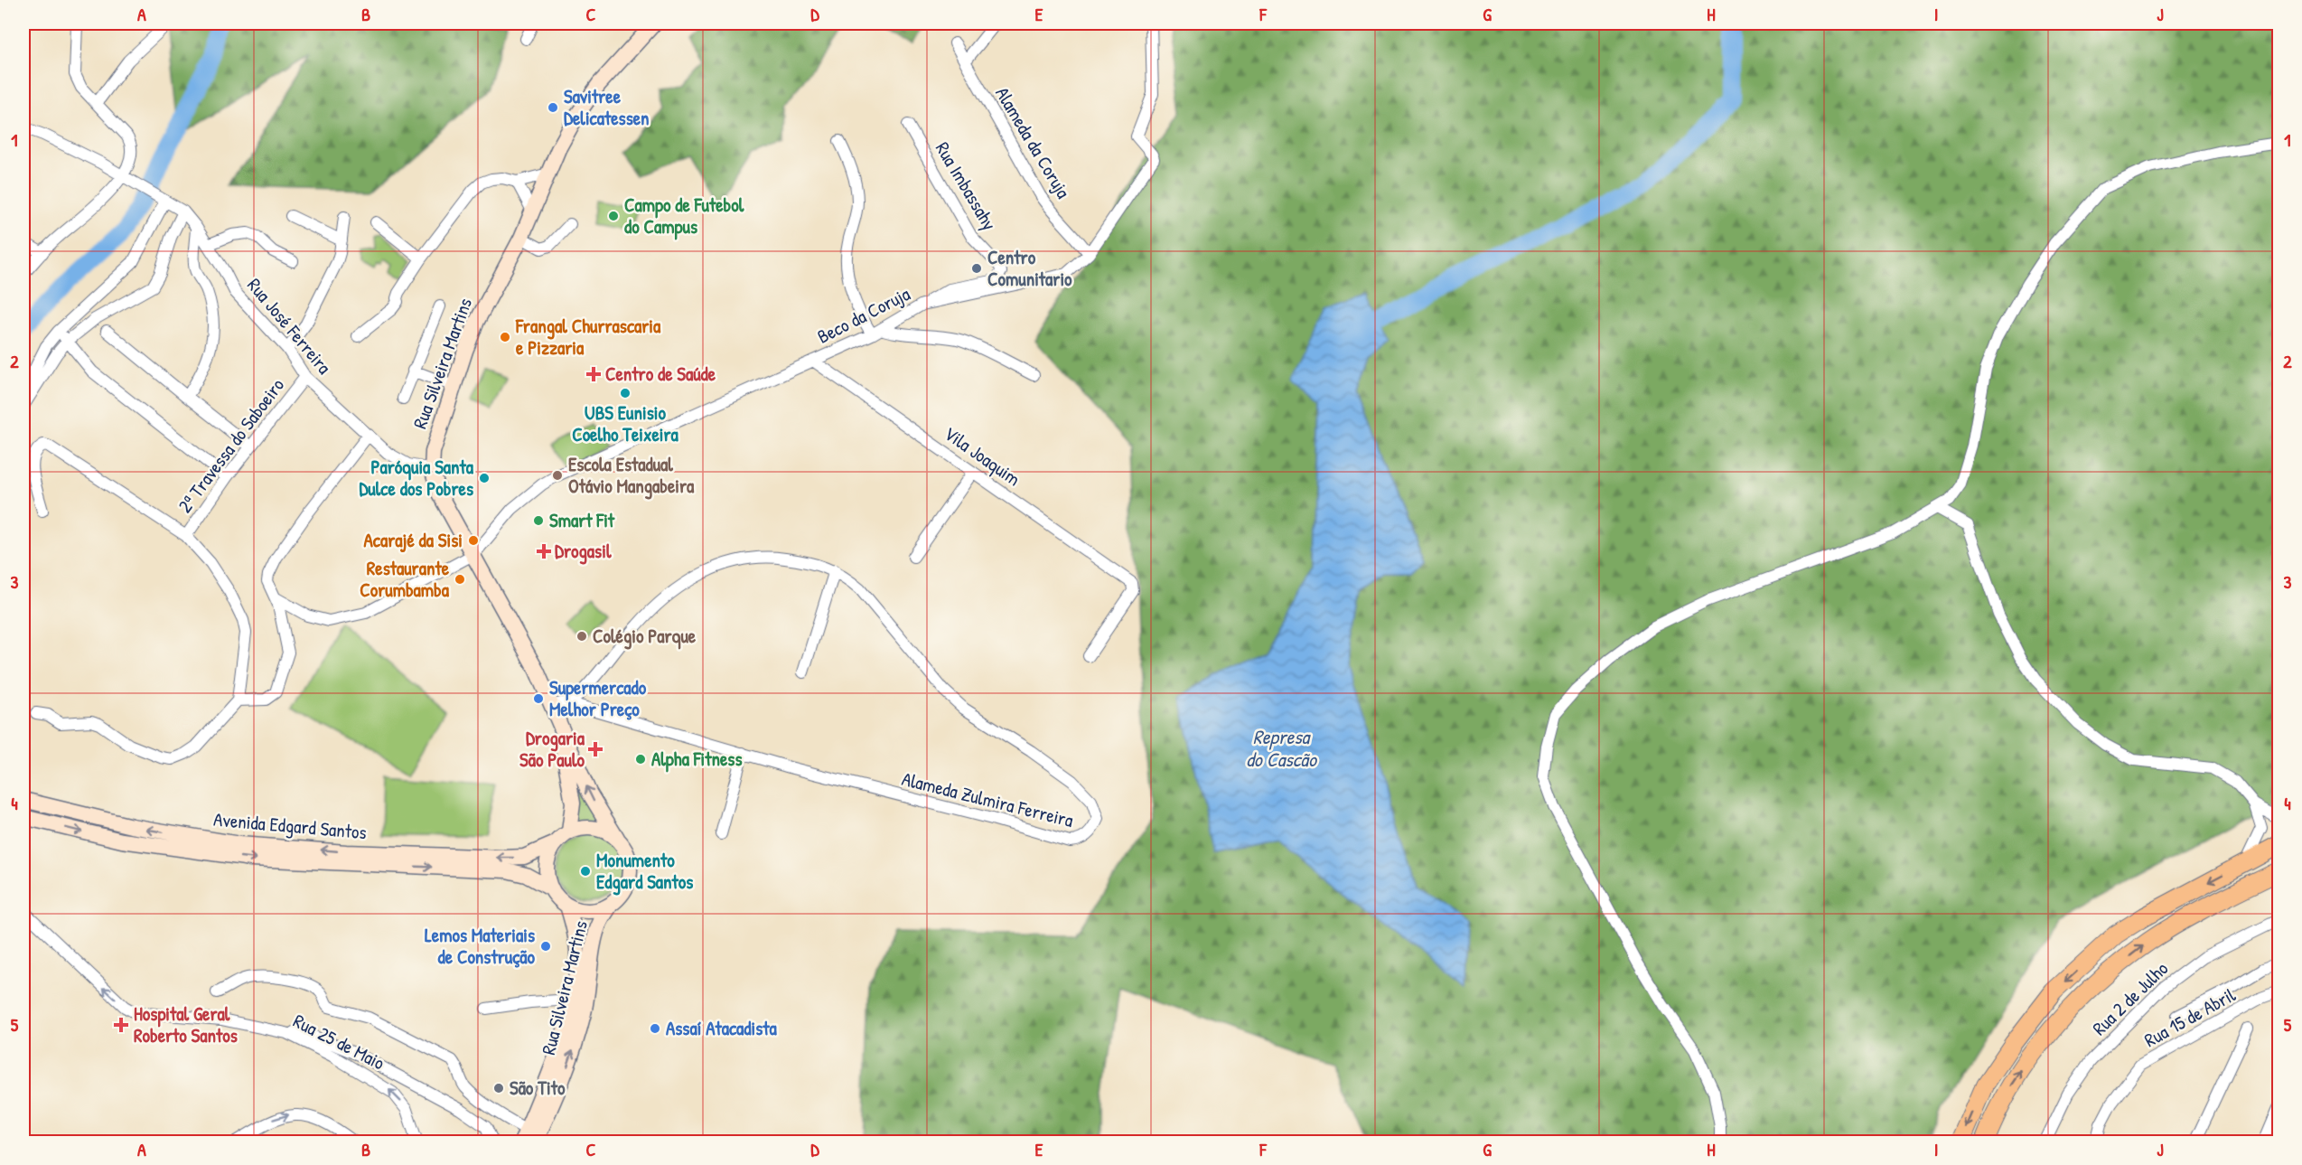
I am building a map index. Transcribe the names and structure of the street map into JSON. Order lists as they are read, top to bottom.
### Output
{
  "streets": {
    "main road": ["Rua Silveira Martins", "Avenida Edgard Santos"],
    "street": [
      "Alameda da Coruja",
      "Rua Imbassahy",
      "Beco da Coruja",
      "Rua José Ferreira",
      "2ª Travessa do Saboeiro",
      "Vila Joaquim",
      "Alameda Zulmira Ferreira",
      "Rua 2 de Julho",
      "Rua 15 de Abril",
      "Rua 25 de Maio"
    ]
  },
  "crossings": [
    ["Alameda da Coruja", "Beco da Coruja"],
    ["Rua Imbassahy", "Beco da Coruja"],
    ["Beco da Coruja", "Rua Silveira Martins"],
    ["Beco da Coruja", "Vila Joaquim"],
    ["Rua José Ferreira", "Rua Silveira Martins"],
    ["Rua José Ferreira", "2ª Travessa do Saboeiro"],
    ["Rua Silveira Martins", "Alameda Zulmira Ferreira"],
    ["Rua Silveira Martins", "Avenida Edgard Santos"]
  ],
  "water": ["Represa do Cascão"],
  "places": {
    "other": [
      "Savitree Delicatessen",
      "Campo de Futebol do Campus",
      "Centro Comunitario",
      "Frangal Churrascaria e Pizzaria",
      "UBS Eunisio Coelho Teixeira",
      "Escola Estadual Otávio Mangabeira",
      "Paróquia Santa Dulce dos Pobres",
      "Smart Fit",
      "Acarajé da Sisi",
      "Restaurante Corumbamba",
      "Colégio Parque",
      "Supermercado Melhor Preço",
      "Alpha Fitness",
      "Monumento Edgard Santos",
      "Lemos Materiais de Construção",
      "Assaí Atacadista",
      "São Tito"
    ],
    "health": [
      "Centro de Saúde",
      "Drogasil",
      "Drogaria São Paulo",
      "Hospital Geral Roberto Santos"
    ]
  },
  "grid": {
    "columns": [
      "A",
      "B",
      "C",
      "D",
      "E",
      "F",
      "G",
      "H",
      "I",
      "J"
    ],
    "rows": [
      "1",
      "2",
      "3",
      "4",
      "5"
    ]
  }
}
